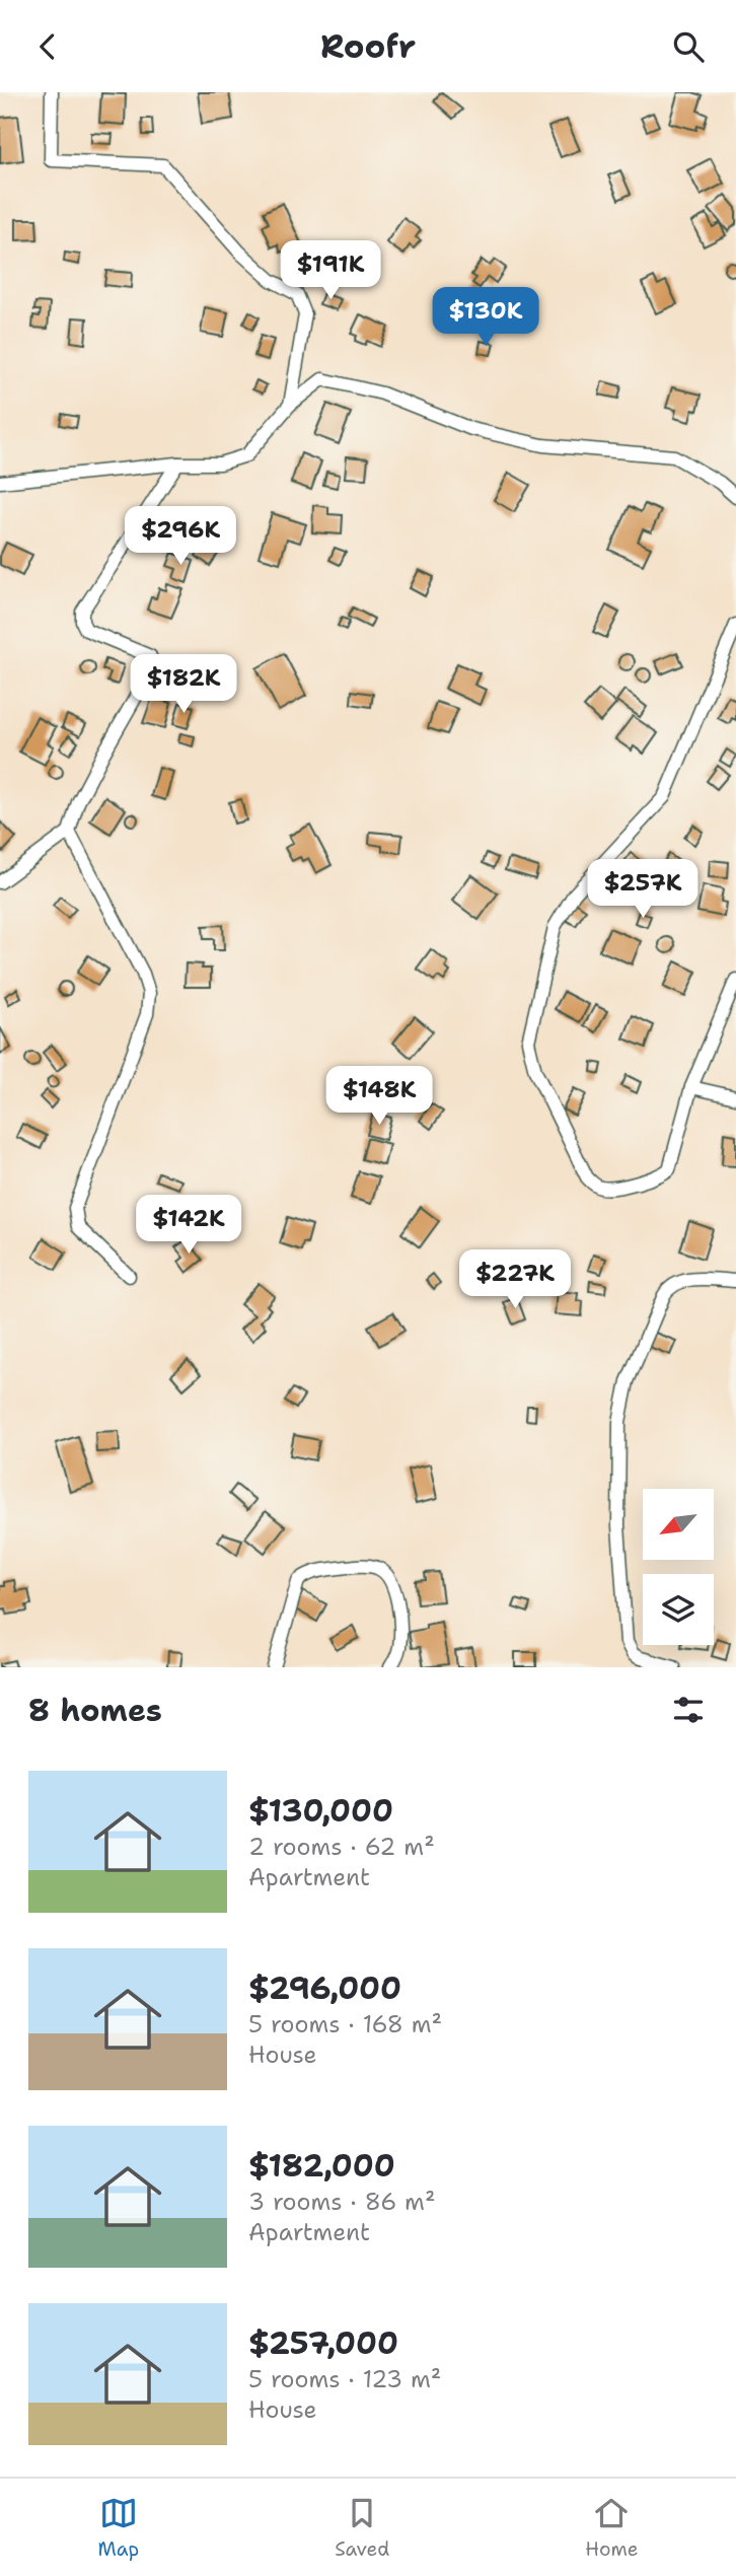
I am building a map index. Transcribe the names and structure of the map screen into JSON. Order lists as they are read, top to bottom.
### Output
{
  "north": "bottom left",
  "page": {
    "header": "Roofr",
    "price": [
      "$191K",
      "$130K",
      "$296K",
      "$182K",
      "$257K",
      "$148K",
      "$142K",
      "$227K"
    ],
    "heading": "8 homes",
    "list": [
      {
        "name": "$130,000",
        "note": "2 rooms · 62 m² · Apartment"
      },
      {
        "name": "$296,000",
        "note": "5 rooms · 168 m² · House"
      },
      {
        "name": "$182,000",
        "note": "3 rooms · 86 m² · Apartment"
      },
      {
        "name": "$257,000",
        "note": "5 rooms · 123 m² · House"
      }
    ],
    "tabs": ["Map", "Saved", "Home"]
  }
}
